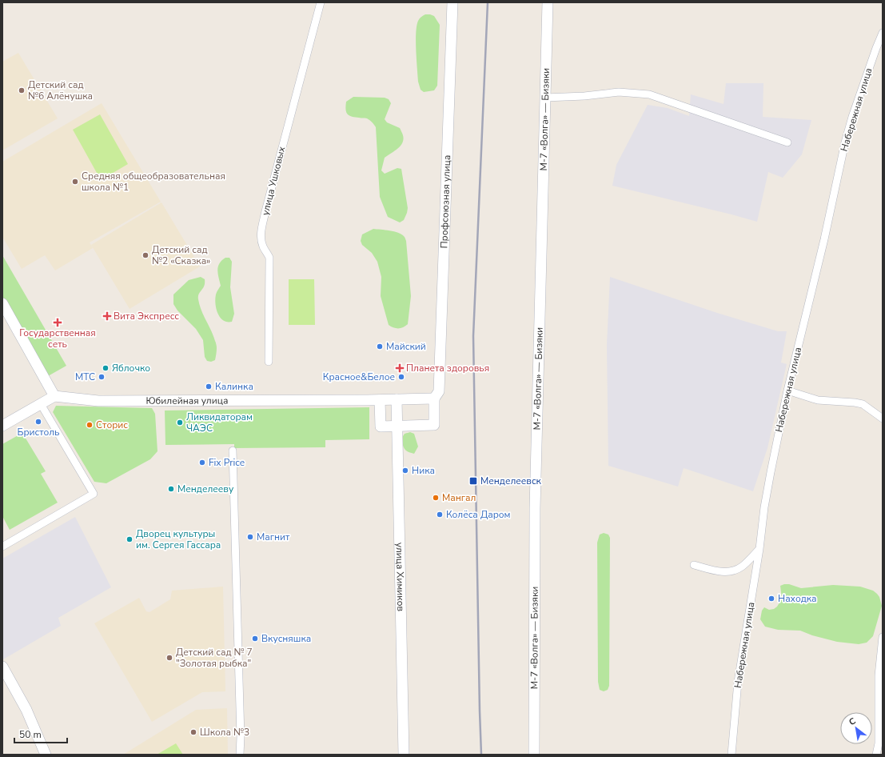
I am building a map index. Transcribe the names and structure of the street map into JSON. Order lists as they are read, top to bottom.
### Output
{
  "streets": {
    "main road": [
      "М-7 «Волга» — Бизяки",
      "Профсоюзная улица",
      "Юбилейная улица",
      "улица Химиков"
    ],
    "street": ["Набережная улица", "улица Ушковых"]
  },
  "crossings": [
    ["Профсоюзная улица", "Юбилейная улица"],
    ["Профсоюзная улица", "улица Химиков"],
    ["Юбилейная улица", "улица Химиков"]
  ],
  "places": {
    "other": [
      "Детский сад №6 Алёнушка",
      "Средняя общеобразовательная школа №1",
      "Детский сад №2 «Сказка»",
      "Майский",
      "Яблочко",
      "МТС",
      "Красное&Белое",
      "Калинка",
      "Бристоль",
      "Ликвидаторам ЧАЭС",
      "Сторис",
      "Fix Price",
      "Ника",
      "Менделееву",
      "Мангал",
      "Колёса Даром",
      "Магнит",
      "Дворец культуры им. Сергея Гассара",
      "Находка",
      "Вкусняшка",
      "Детский сад № 7 \"Золотая рыбка\"",
      "Школа №3"
    ],
    "health": ["Вита Экспресс", "Государственная сеть", "Планета здоровья"],
    "transit": ["Менделеевск"]
  },
  "scale_bar": "50 m",
  "north": "top left"
}
